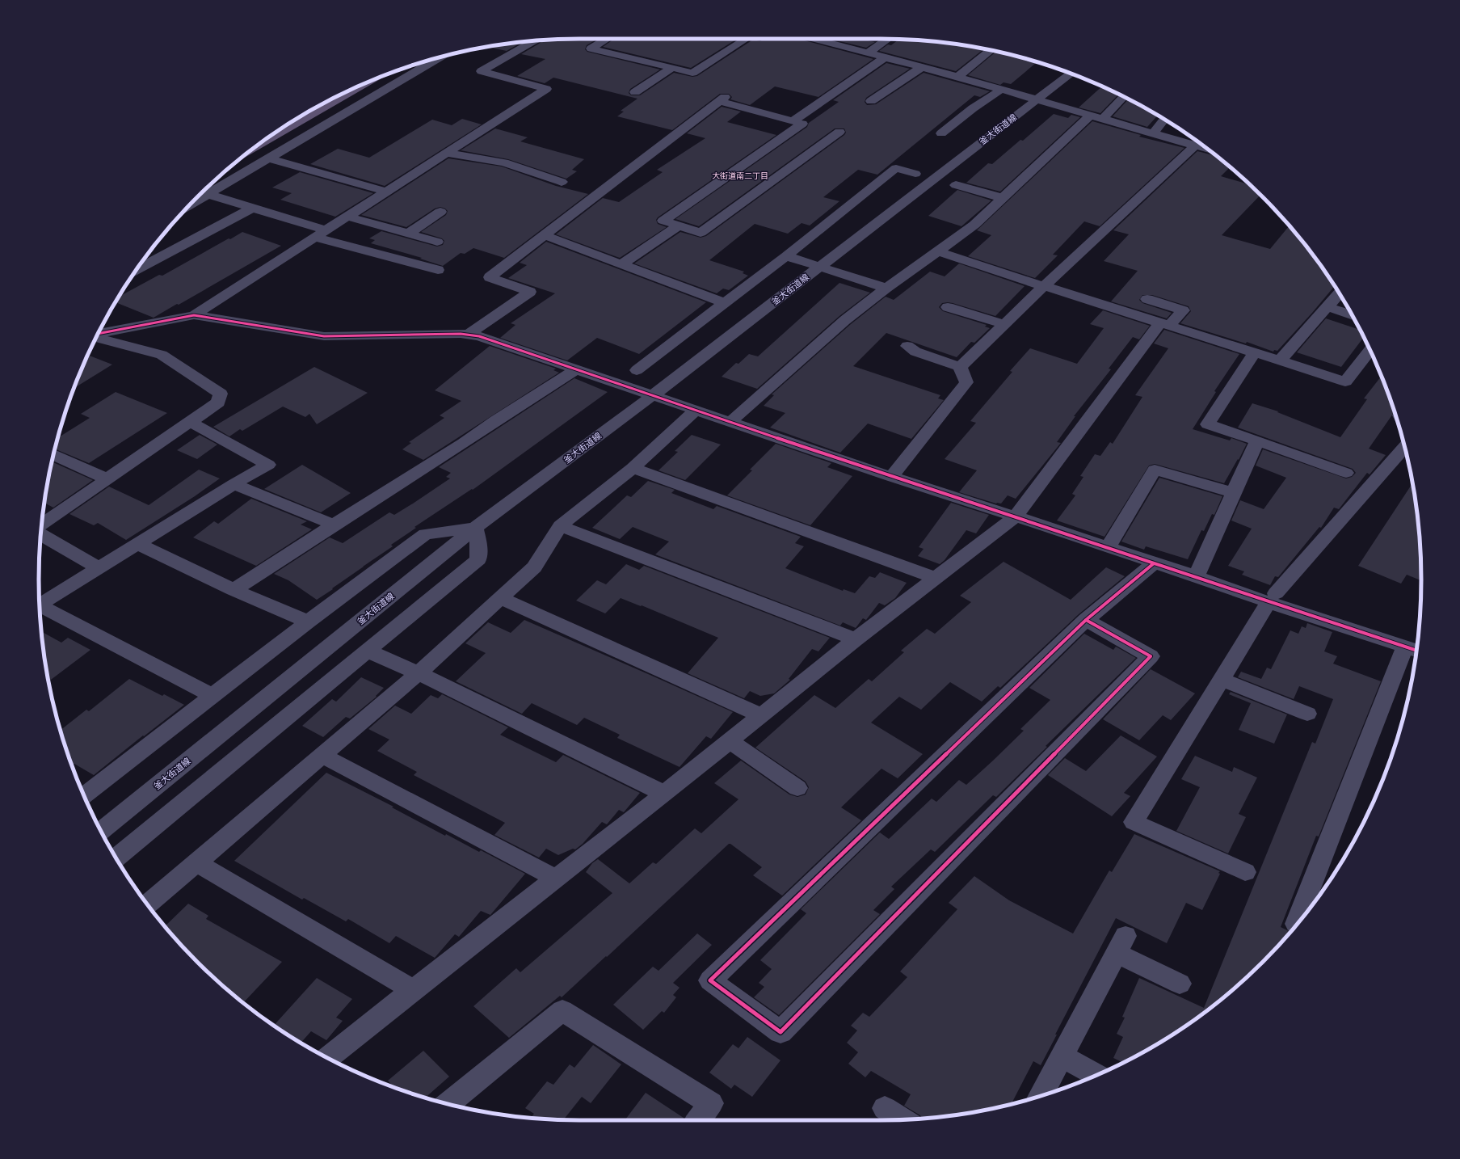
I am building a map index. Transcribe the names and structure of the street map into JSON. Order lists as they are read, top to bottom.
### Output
{
  "streets": {
    "street": ["釜大街道線"]
  },
  "districts": ["大街道南二丁目"]
}
